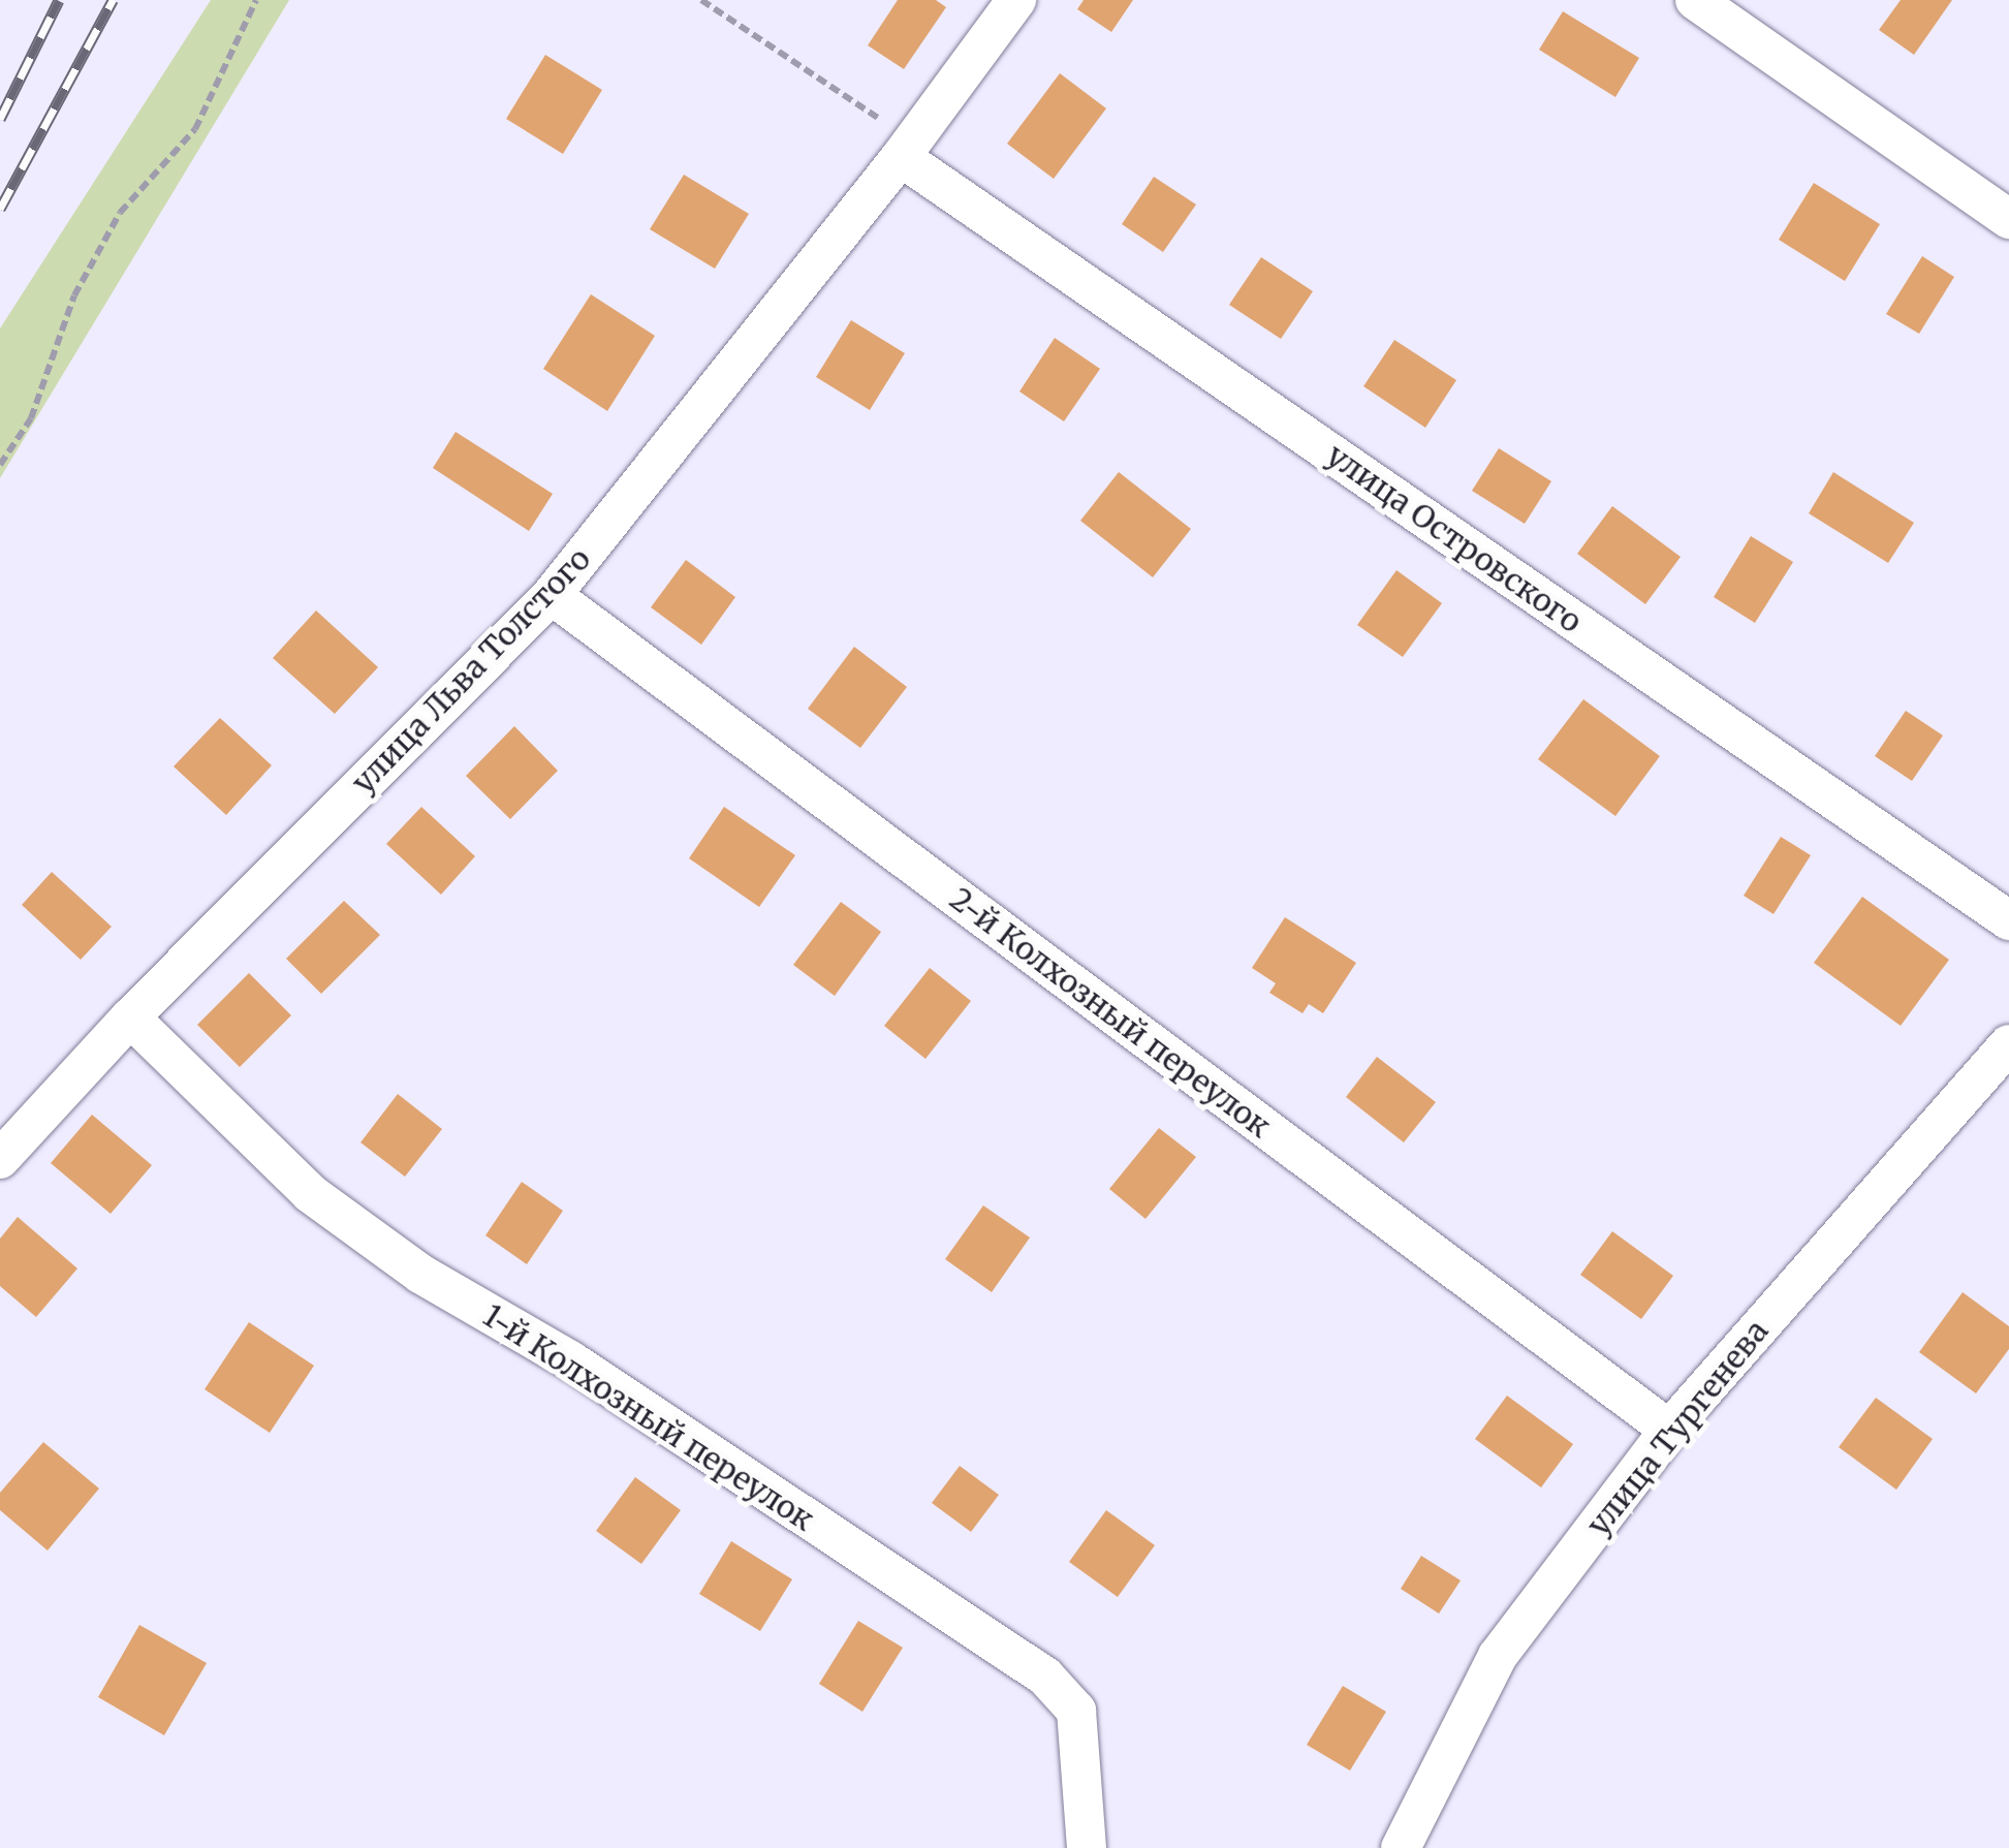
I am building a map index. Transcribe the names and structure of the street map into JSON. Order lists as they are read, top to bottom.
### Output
{
  "streets": {
    "street": [
      "улица Островского",
      "улица Льва Толстого",
      "2-й Колхозный переулок",
      "1-й Колхозный переулок",
      "улица Тургенева"
    ]
  },
  "crossings": [
    ["улица Островского", "улица Льва Толстого"],
    ["улица Льва Толстого", "2-й Колхозный переулок"],
    ["улица Льва Толстого", "1-й Колхозный переулок"],
    ["2-й Колхозный переулок", "улица Тургенева"]
  ]
}
